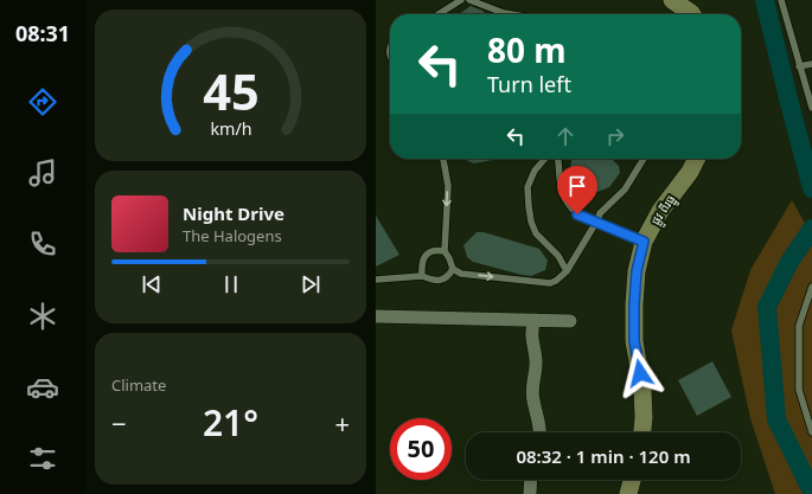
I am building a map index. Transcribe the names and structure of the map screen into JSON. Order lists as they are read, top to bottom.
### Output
{
  "streets": {
    "main road": ["ផ្លូវ ពីរធ្នូ"]
  },
  "page": {
    "tabs": "08:31",
    "turn": ["80 m", "Turn left"],
    "song": ["Night Drive", "The Halogens"],
    "tile": "Climate",
    "heat": ["−", "21°", "+"],
    "limit": "50",
    "trip": "08:32 · 1 min · 120 m",
    "gauge": ["45", "km/h"]
  }
}
